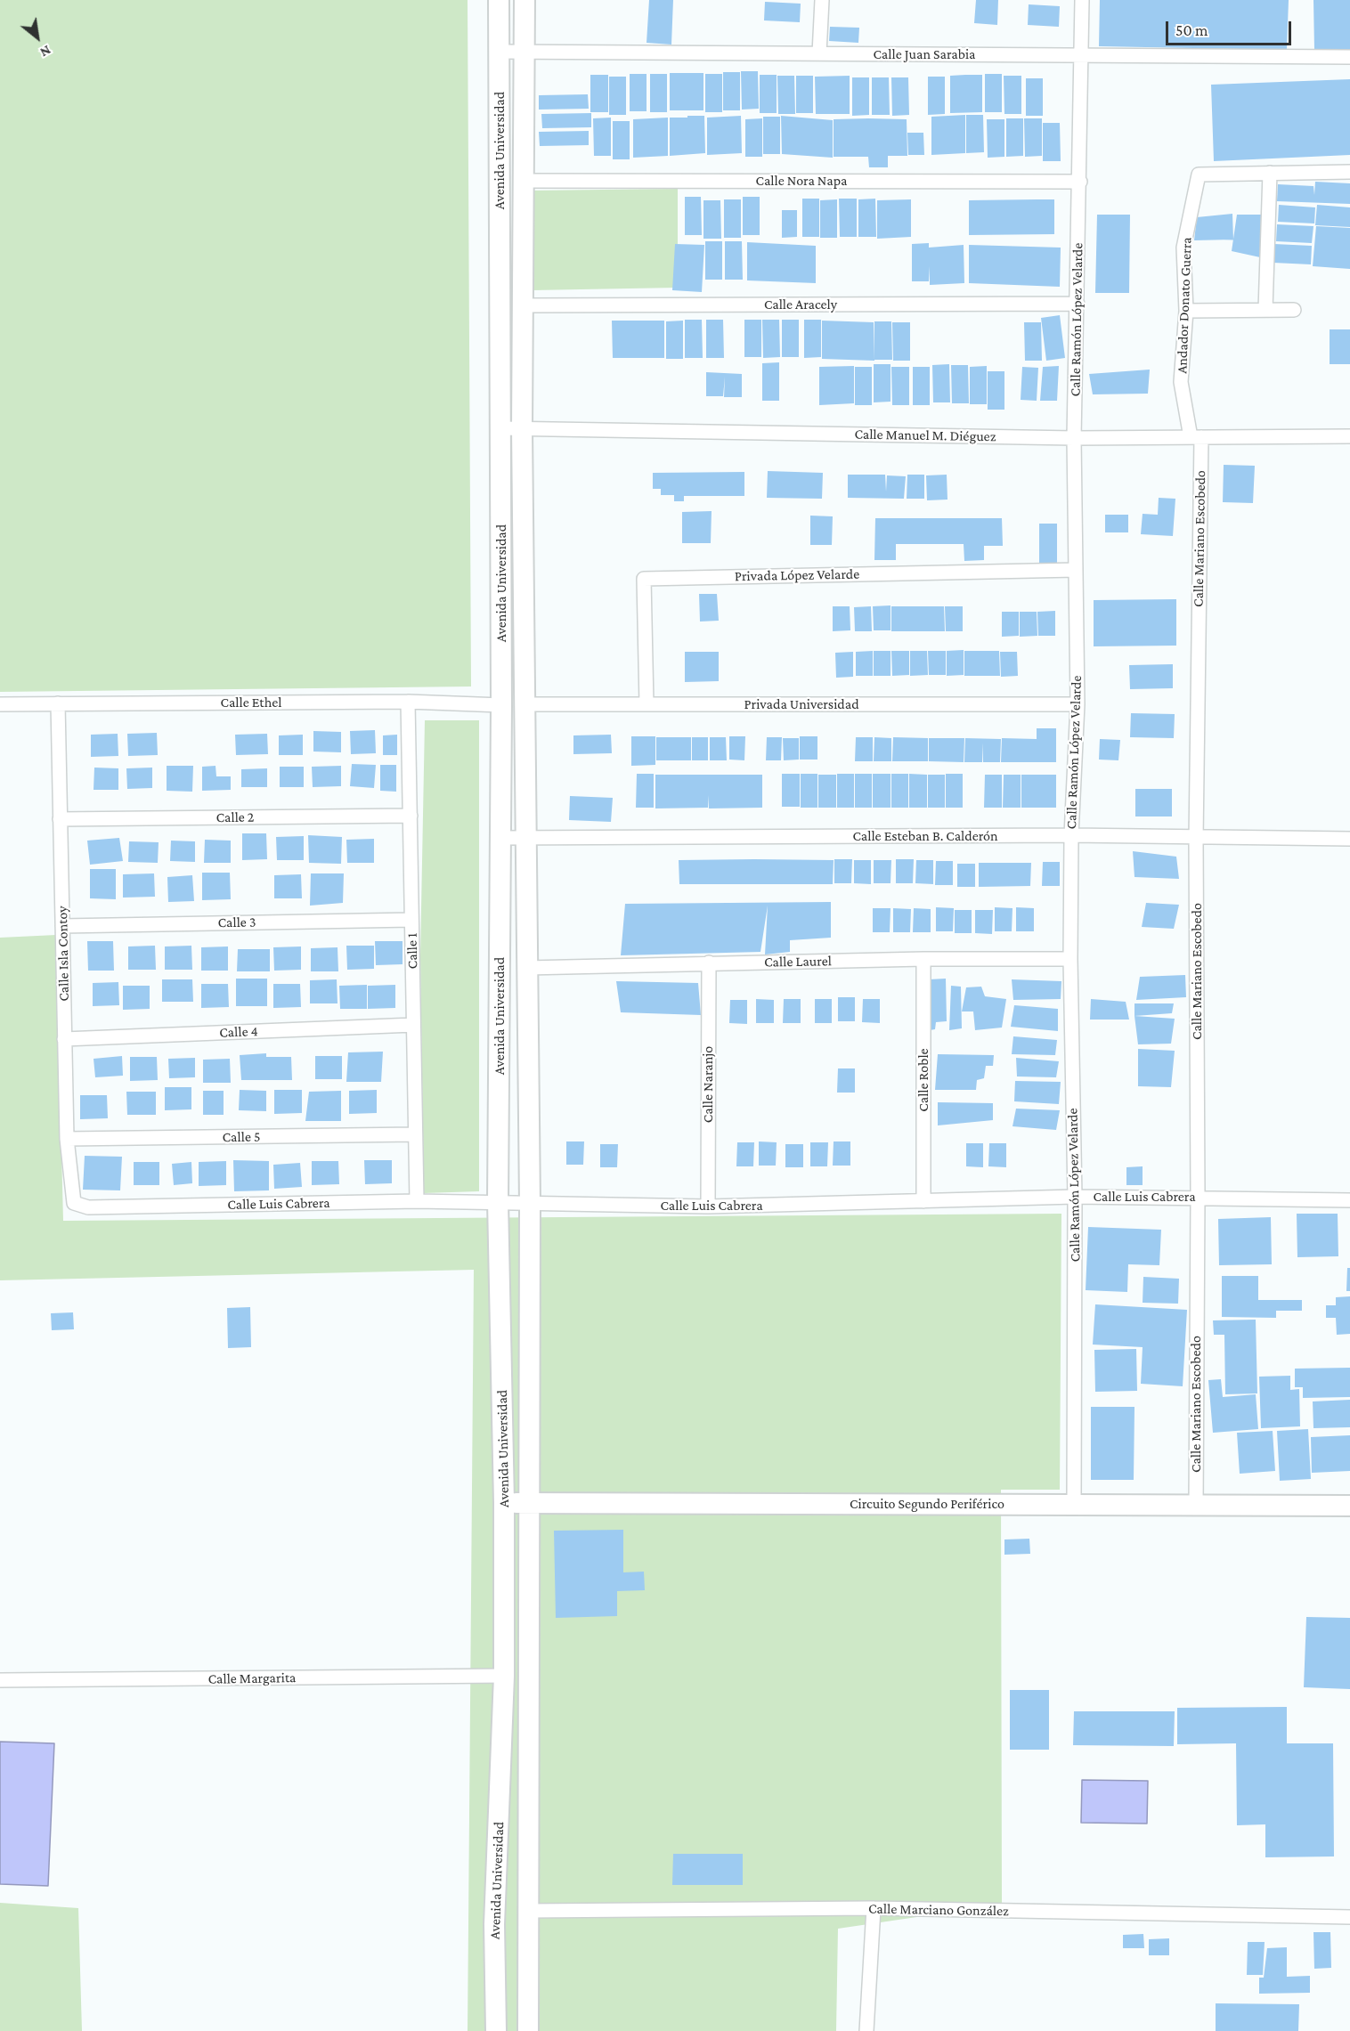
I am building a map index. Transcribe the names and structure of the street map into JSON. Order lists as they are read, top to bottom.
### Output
{
  "streets": {
    "main road": ["Avenida Universidad", "Circuito Segundo Periférico"],
    "street": [
      "Calle Juan Sarabia",
      "Calle Nora Napa",
      "Calle Aracely",
      "Andador Donato Guerra",
      "Calle Ramón López Velarde",
      "Calle Manuel M. Diéguez",
      "Calle Mariano Escobedo",
      "Privada López Velarde",
      "Calle Ethel",
      "Privada Universidad",
      "Calle 2",
      "Calle Esteban B. Calderón",
      "Calle 3",
      "Calle 1",
      "Calle Isla Contoy",
      "Calle Laurel",
      "Calle 4",
      "Calle Roble",
      "Calle Naranjo",
      "Calle 5",
      "Calle Luis Cabrera",
      "Calle Margarita",
      "Calle Marciano González"
    ]
  },
  "crossings": [
    ["Calle Juan Sarabia", "Avenida Universidad"],
    ["Calle Juan Sarabia", "Calle Ramón López Velarde"],
    ["Avenida Universidad", "Calle Nora Napa"],
    ["Avenida Universidad", "Calle Aracely"],
    ["Avenida Universidad", "Calle Manuel M. Diéguez"],
    ["Avenida Universidad", "Calle Ethel"],
    ["Avenida Universidad", "Privada Universidad"],
    ["Avenida Universidad", "Calle Esteban B. Calderón"],
    ["Avenida Universidad", "Calle Laurel"],
    ["Avenida Universidad", "Calle Luis Cabrera"],
    ["Avenida Universidad", "Circuito Segundo Periférico"],
    ["Avenida Universidad", "Calle Margarita"],
    ["Avenida Universidad", "Calle Marciano González"],
    ["Calle Nora Napa", "Calle Ramón López Velarde"],
    ["Calle Aracely", "Calle Ramón López Velarde"],
    ["Andador Donato Guerra", "Calle Manuel M. Diéguez"],
    ["Andador Donato Guerra", "Calle Mariano Escobedo"],
    ["Calle Ramón López Velarde", "Calle Manuel M. Diéguez"],
    ["Calle Ramón López Velarde", "Privada López Velarde"],
    ["Calle Ramón López Velarde", "Privada Universidad"],
    ["Calle Ramón López Velarde", "Calle Esteban B. Calderón"],
    ["Calle Ramón López Velarde", "Calle Laurel"],
    ["Calle Ramón López Velarde", "Calle Luis Cabrera"],
    ["Calle Ramón López Velarde", "Circuito Segundo Periférico"],
    ["Calle Manuel M. Diéguez", "Calle Mariano Escobedo"],
    ["Calle Mariano Escobedo", "Calle Esteban B. Calderón"],
    ["Calle Mariano Escobedo", "Calle Luis Cabrera"],
    ["Calle Mariano Escobedo", "Circuito Segundo Periférico"],
    ["Privada López Velarde", "Privada Universidad"],
    ["Calle Ethel", "Calle 1"],
    ["Calle Ethel", "Calle Isla Contoy"],
    ["Calle 2", "Calle 1"],
    ["Calle 2", "Calle Isla Contoy"],
    ["Calle 3", "Calle 1"],
    ["Calle 3", "Calle Isla Contoy"],
    ["Calle 1", "Calle 4"],
    ["Calle 1", "Calle 5"],
    ["Calle 1", "Calle Luis Cabrera"],
    ["Calle Isla Contoy", "Calle 4"],
    ["Calle Isla Contoy", "Calle 5"],
    ["Calle Isla Contoy", "Calle Luis Cabrera"],
    ["Calle Laurel", "Calle Roble"],
    ["Calle Laurel", "Calle Naranjo"],
    ["Calle Roble", "Calle Luis Cabrera"],
    ["Calle Naranjo", "Calle Luis Cabrera"]
  ],
  "scale_bar": "50 m",
  "north": "bottom right"
}
